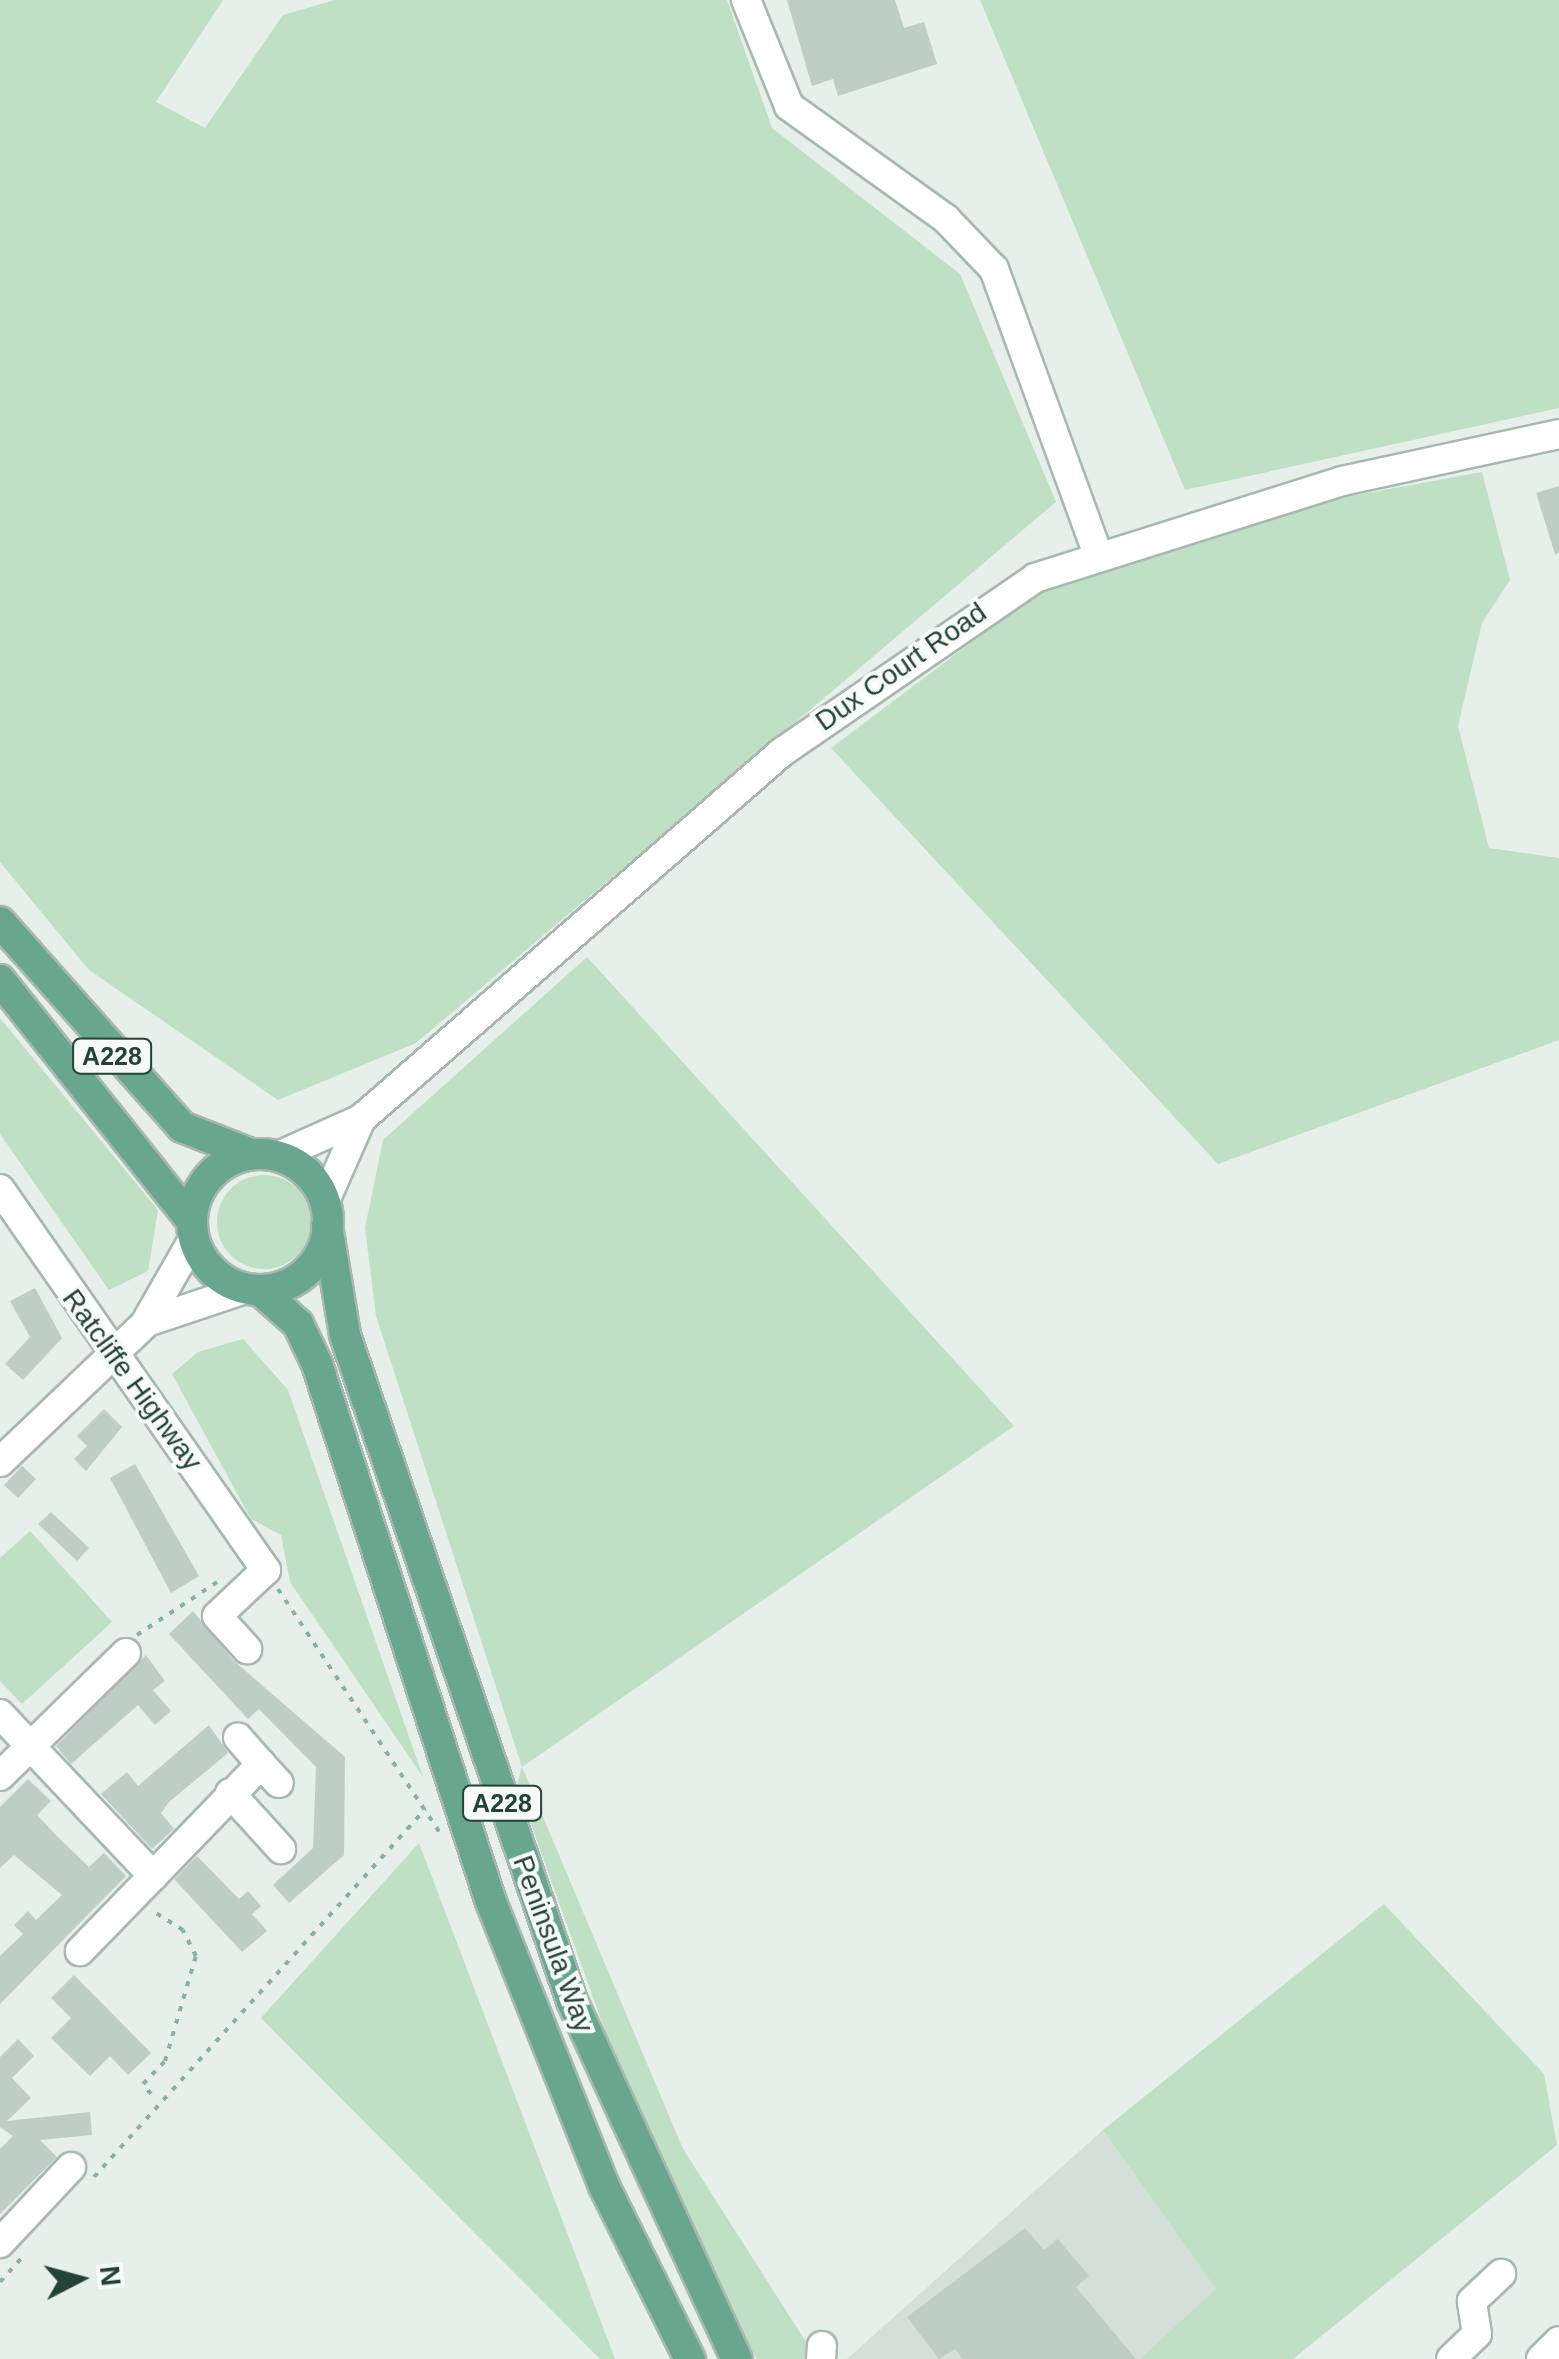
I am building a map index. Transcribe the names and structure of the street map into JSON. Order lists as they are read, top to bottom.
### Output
{
  "streets": {
    "main road": ["A228", "Peninsula Way"],
    "street": ["Dux Court Road", "Ratcliffe Highway"]
  },
  "crossings": [
    ["Dux Court Road", "A228"],
    ["Dux Court Road", "Peninsula Way"],
    ["A228", "Peninsula Way"]
  ],
  "north": "right"
}
